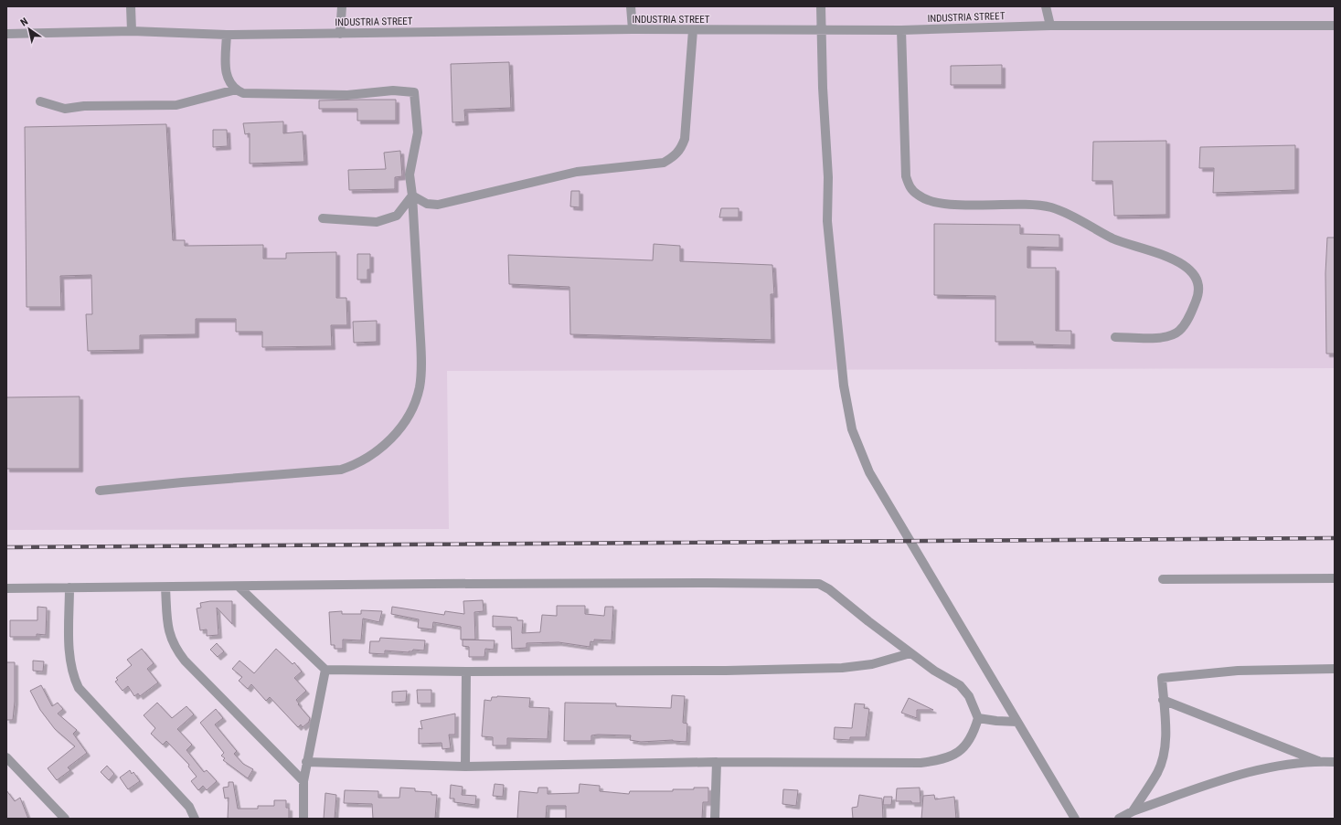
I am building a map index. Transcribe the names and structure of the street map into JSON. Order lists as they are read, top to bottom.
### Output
{
  "streets": {
    "street": ["INDUSTRIA STREET"]
  },
  "north": "top left"
}
